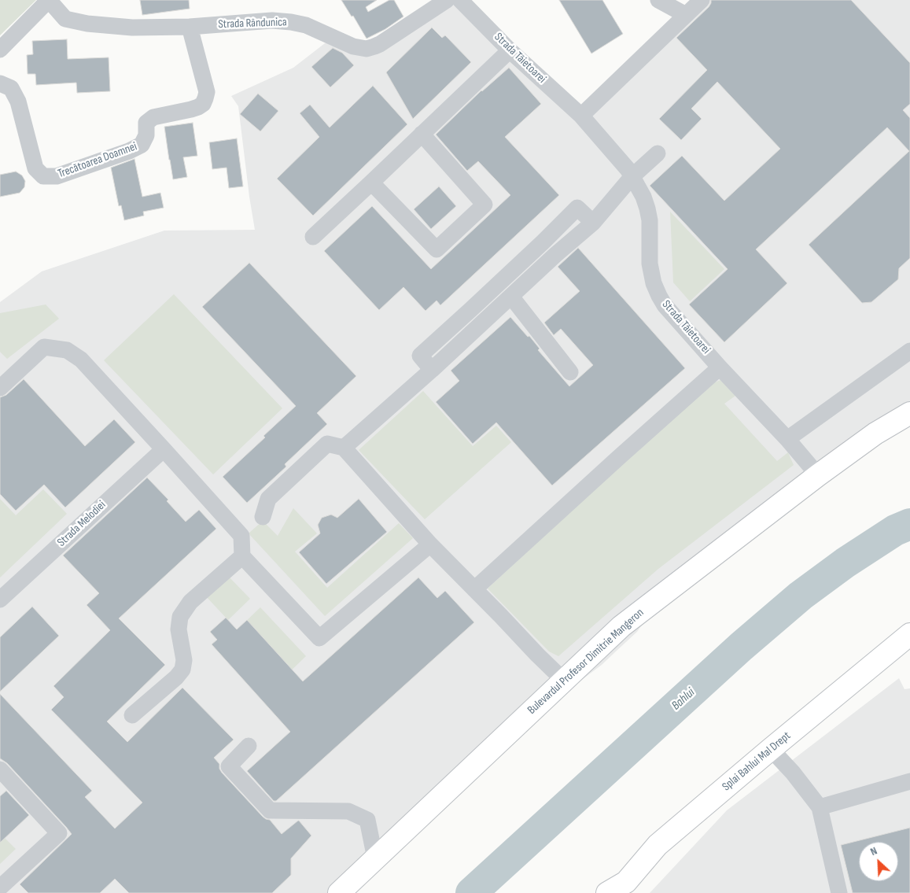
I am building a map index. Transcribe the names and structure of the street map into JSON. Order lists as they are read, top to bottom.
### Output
{
  "streets": {
    "main road": ["Bulevardul Profesor Dimitrie Mangeron", "Splai Bahlui Mal Drept"],
    "street": [
      "Strada Rândunica",
      "Strada Tăietoarei",
      "Trecătoarea Doamnei",
      "Strada Melodiei"
    ]
  },
  "crossings": [
    ["Strada Rândunica", "Trecătoarea Doamnei"],
    ["Strada Tăietoarei", "Bulevardul Profesor Dimitrie Mangeron"]
  ],
  "water": ["Bahlui"],
  "north": "top left"
}
